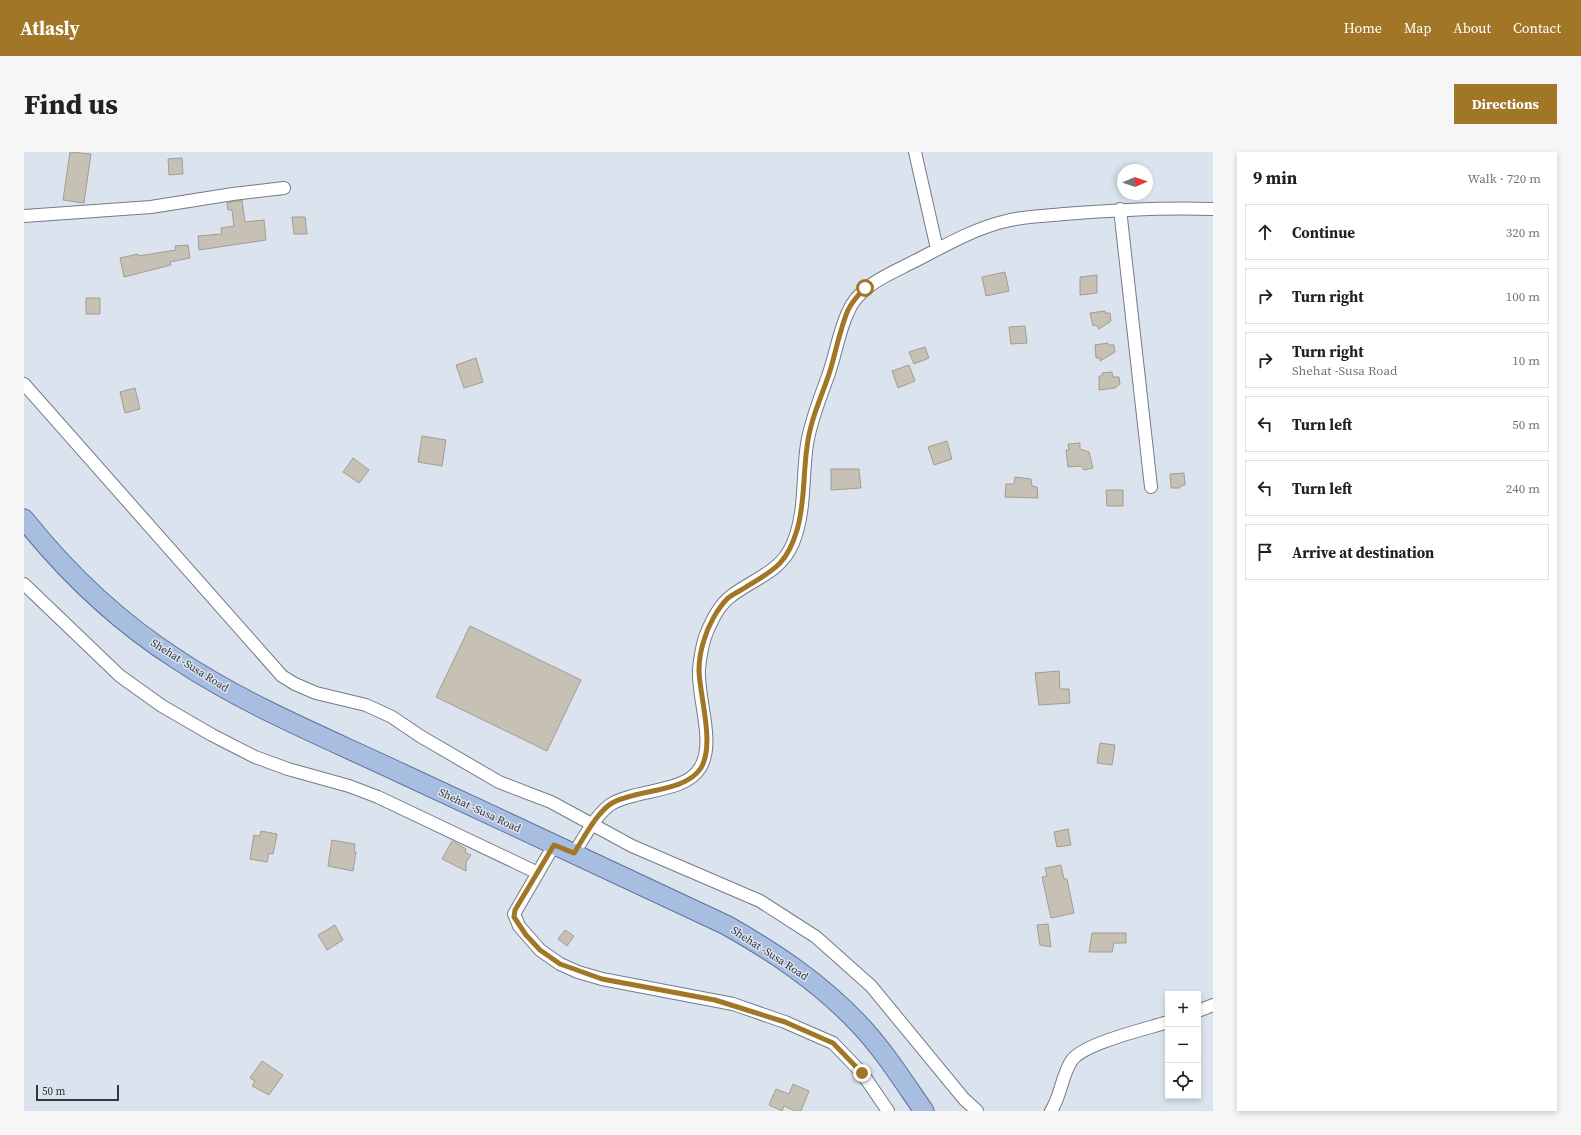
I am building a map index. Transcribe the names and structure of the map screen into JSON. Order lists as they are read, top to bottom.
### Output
{
  "streets": {
    "main road": ["Shehat -Susa Road"]
  },
  "scale_bar": "50 m",
  "north": "right",
  "page": {
    "header": "Atlasly",
    "nav": [
      "Home",
      "Map",
      "About",
      "Contact"
    ],
    "buttons": "Directions",
    "title": "Find us",
    "heading": ["9 min", "Walk · 720 m"],
    "list": [
      ["Continue", "320 m"],
      ["Turn right", "100 m"],
      ["Turn right", "Shehat -Susa Road", "10 m"],
      ["Turn left", "50 m"],
      ["Turn left", "240 m"],
      "Arrive at destination"
    ],
    "map_buttons": ["+", "−"],
    "scale": "50 m"
  }
}
